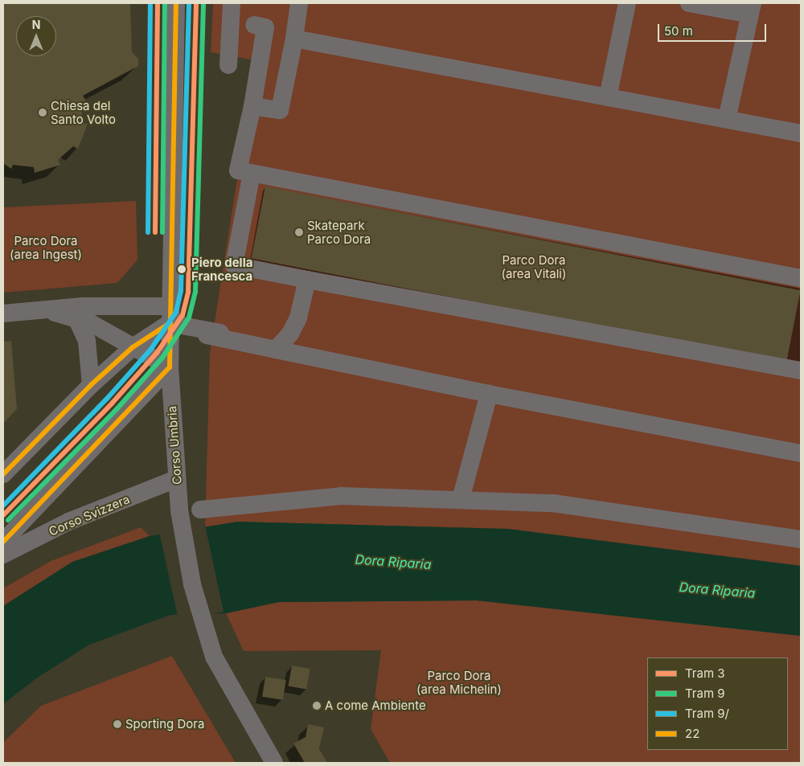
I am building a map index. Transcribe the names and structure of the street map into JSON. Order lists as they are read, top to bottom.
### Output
{
  "streets": {
    "street": ["Corso Umbria", "Corso Svizzera"]
  },
  "crossings": [
    ["Corso Umbria", "Corso Svizzera"]
  ],
  "water": ["Dora Riparia"],
  "parks": ["Parco Dora (area Ingest)", "Parco Dora (area Vitali)", "Parco Dora (area Michelin)"],
  "places": [
    "Chiesa del Santo Volto",
    "Skatepark Parco Dora",
    "Piero della Francesca",
    "A come Ambiente",
    "Sporting Dora"
  ],
  "lines": [
    "tram line 3",
    "tram line 9",
    "tram line 9/",
    "transit line 22"
  ],
  "legend": [
    "Tram 3",
    "Tram 9",
    "Tram 9/",
    "22"
  ],
  "scale_bar": "50 m",
  "north": "top"
}
